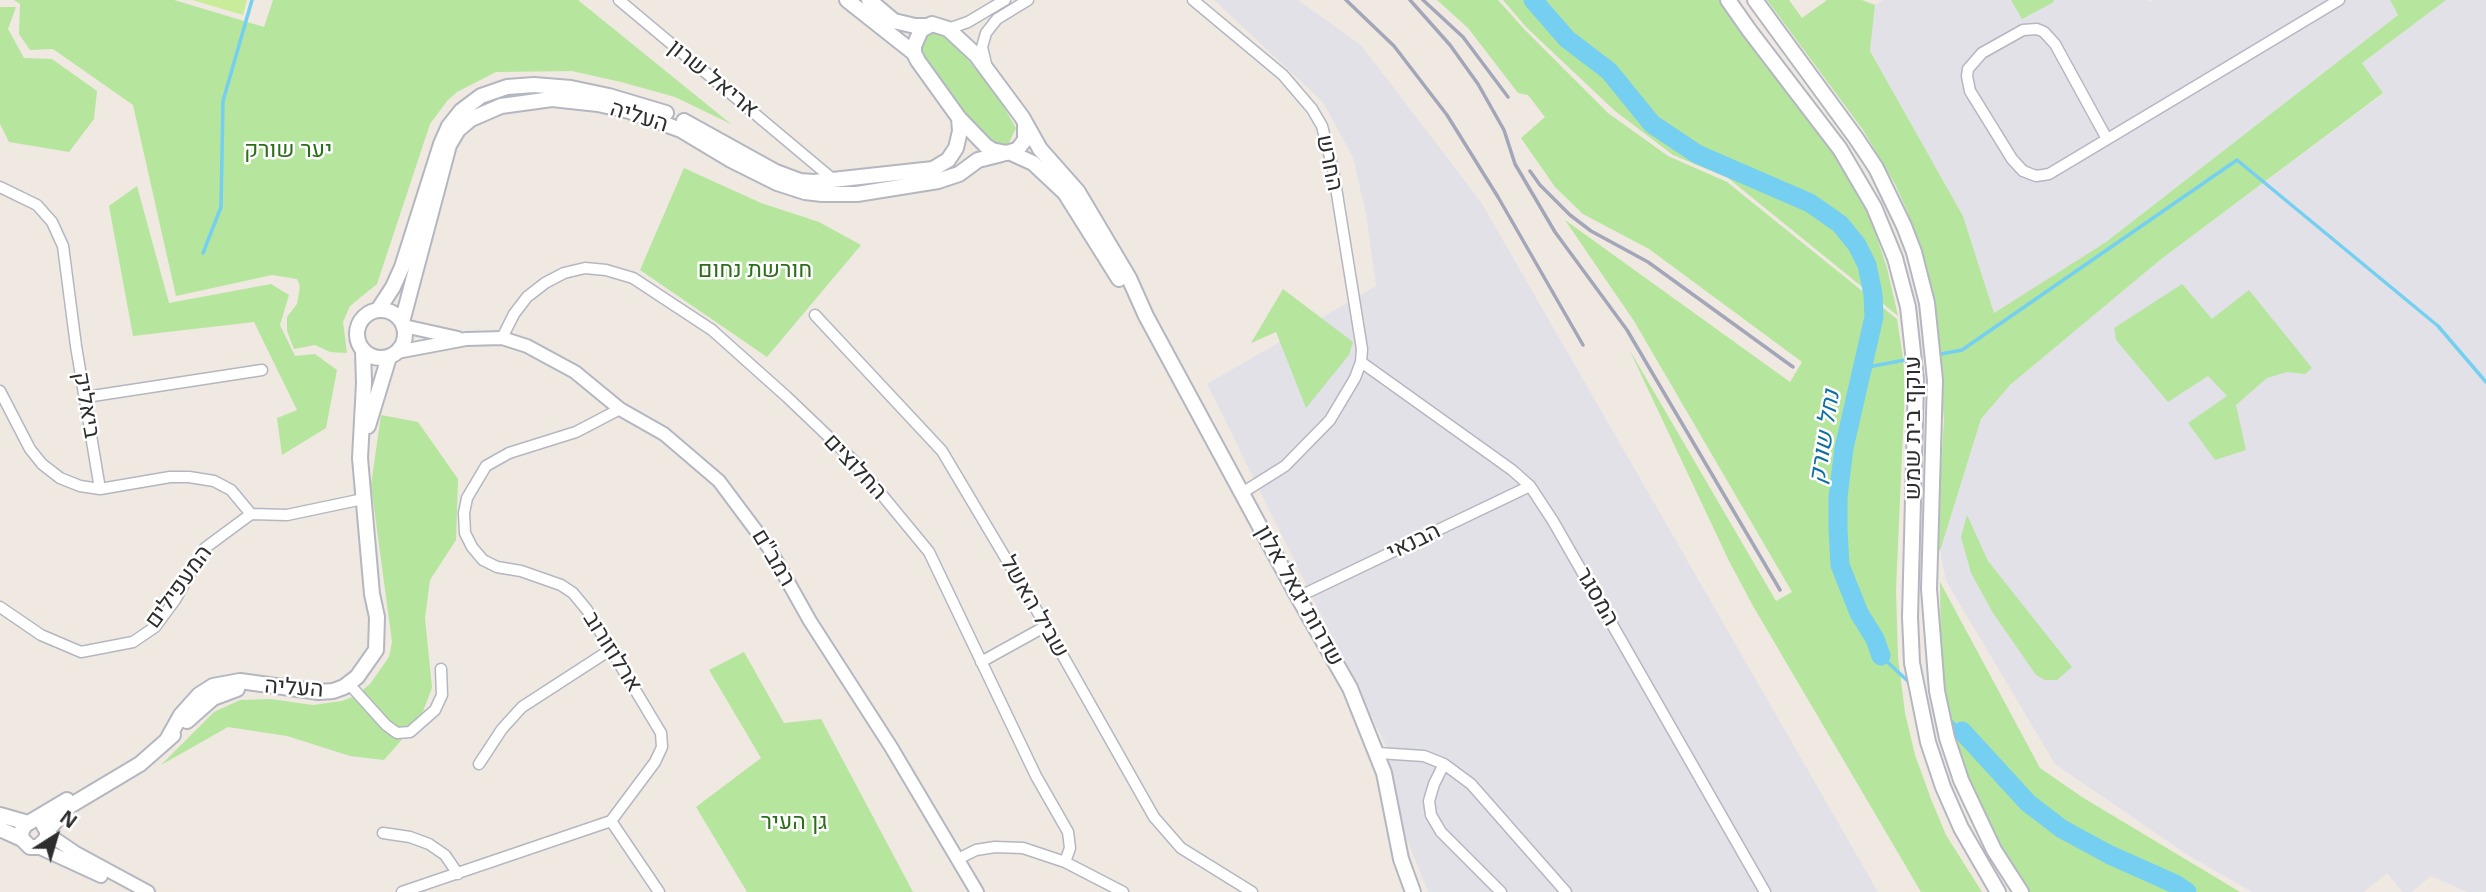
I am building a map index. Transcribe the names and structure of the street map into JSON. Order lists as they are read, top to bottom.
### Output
{
  "streets": {
    "main road": ["העליה", "עוקף בית שמש", "שדרות יגאל אלון"],
    "street": [
      "אריאל שרון",
      "החרש",
      "ביאליק",
      "החלוצים",
      "הבנאי",
      "רמב\"ם",
      "המעפילים",
      "המסגר",
      "שביל האשל",
      "ארלוזורוב"
    ]
  },
  "crossings": [
    ["אריאל שרון", "העליה"],
    ["העליה", "רמב\"ם"],
    ["העליה", "שדרות יגאל אלון"],
    ["החרש", "המסגר"],
    ["החלוצים", "רמב\"ם"],
    ["הבנאי", "שדרות יגאל אלון"],
    ["הבנאי", "המסגר"],
    ["רמב\"ם", "ארלוזורוב"]
  ],
  "water": ["נחל שורק"],
  "parks": ["יער שורק", "חורשת נחום", "גן העיר"],
  "north": "top right"
}
